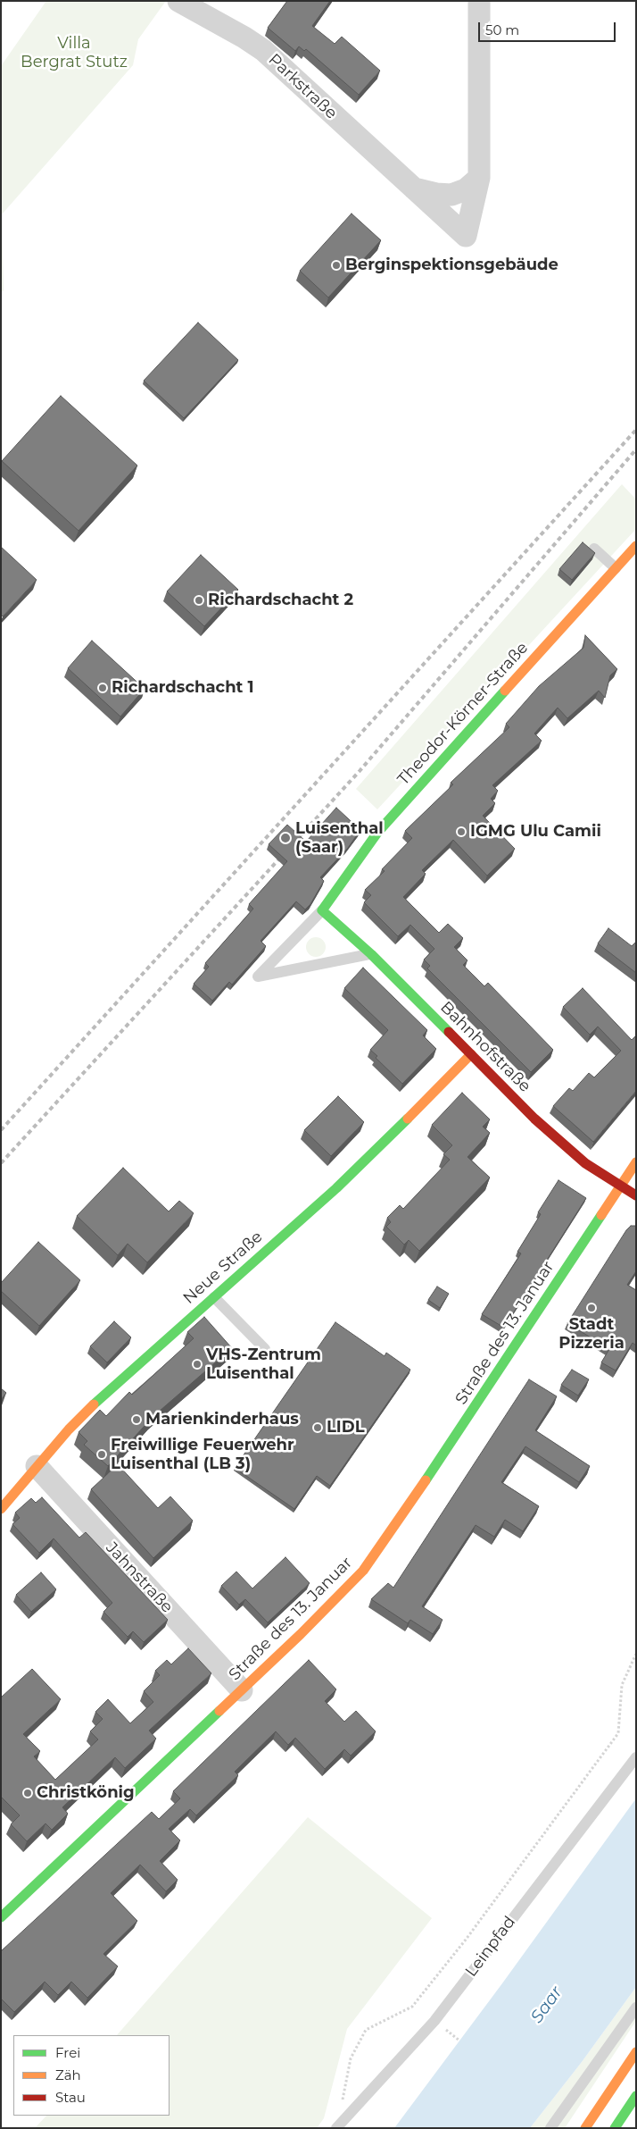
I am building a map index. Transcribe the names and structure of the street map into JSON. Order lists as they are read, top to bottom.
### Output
{
  "streets": {
    "main road": [
      "Theodor-Körner-Straße",
      "Bahnhofstraße",
      "Neue Straße",
      "Straße des 13. Januar"
    ],
    "street": ["Parkstraße", "Jahnstraße"],
    "lane": ["Leinpfad"]
  },
  "crossings": [
    ["Theodor-Körner-Straße", "Bahnhofstraße"],
    ["Bahnhofstraße", "Neue Straße"],
    ["Bahnhofstraße", "Straße des 13. Januar"],
    ["Neue Straße", "Jahnstraße"],
    ["Straße des 13. Januar", "Jahnstraße"]
  ],
  "water": ["Saar"],
  "parks": ["Villa Bergrat Stutz"],
  "places": [
    "Berginspektionsgebäude",
    "Richardschacht 2",
    "Richardschacht 1",
    "IGMG Ulu Camii",
    "Luisenthal (Saar)",
    "Stadt Pizzeria",
    "VHS-Zentrum Luisenthal",
    "Marienkinderhaus",
    "LIDL",
    "Freiwillige Feuerwehr Luisenthal (LB 3)",
    "Christkönig"
  ],
  "legend": ["Frei", "Zäh", "Stau"],
  "scale_bar": "50 m"
}
